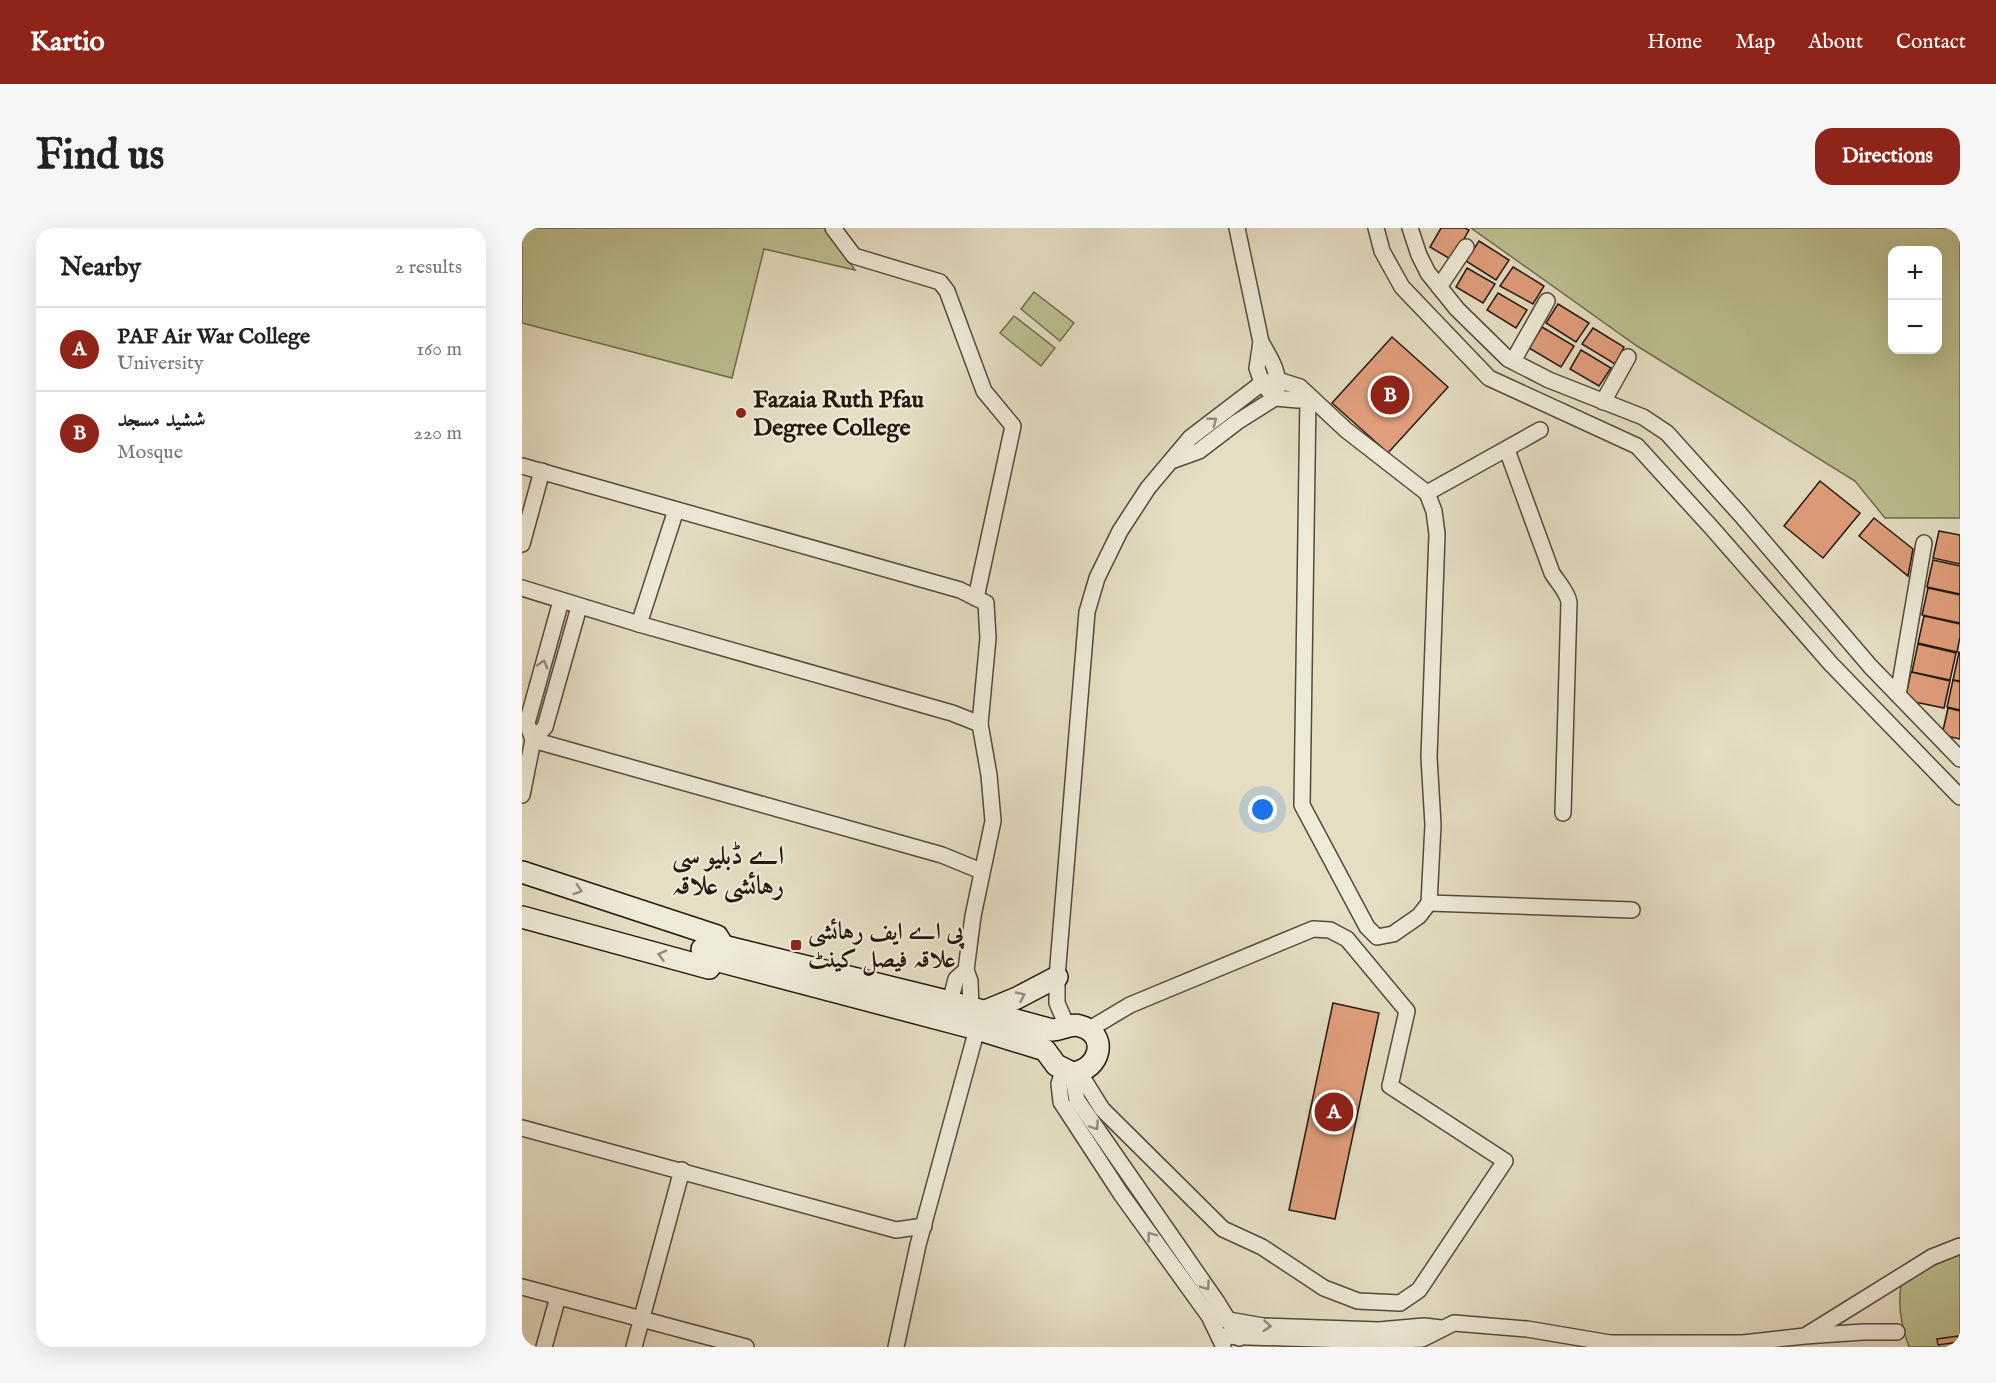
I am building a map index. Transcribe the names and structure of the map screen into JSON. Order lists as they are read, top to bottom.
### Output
{
  "districts": ["اے ڈبلیو سی رہائشی علاقہ"],
  "places": {
    "other": ["Fazaia Ruth Pfau Degree College"],
    "transit": ["پی اے ایف رہائشی علاقہ فیصل کینٹ"]
  },
  "page": {
    "header": "Kartio",
    "nav": [
      "Home",
      "Map",
      "About",
      "Contact"
    ],
    "buttons": "Directions",
    "title": "Find us",
    "heading": ["Nearby", "2 results"],
    "map_buttons": ["+", "−"],
    "list": [
      {
        "mark": "A",
        "name": "PAF Air War College",
        "note": "University",
        "value": "160 m"
      },
      {
        "mark": "B",
        "name": "ششید مسجد",
        "note": "Mosque",
        "value": "220 m"
      }
    ],
    "pins": ["B", "A"]
  }
}
